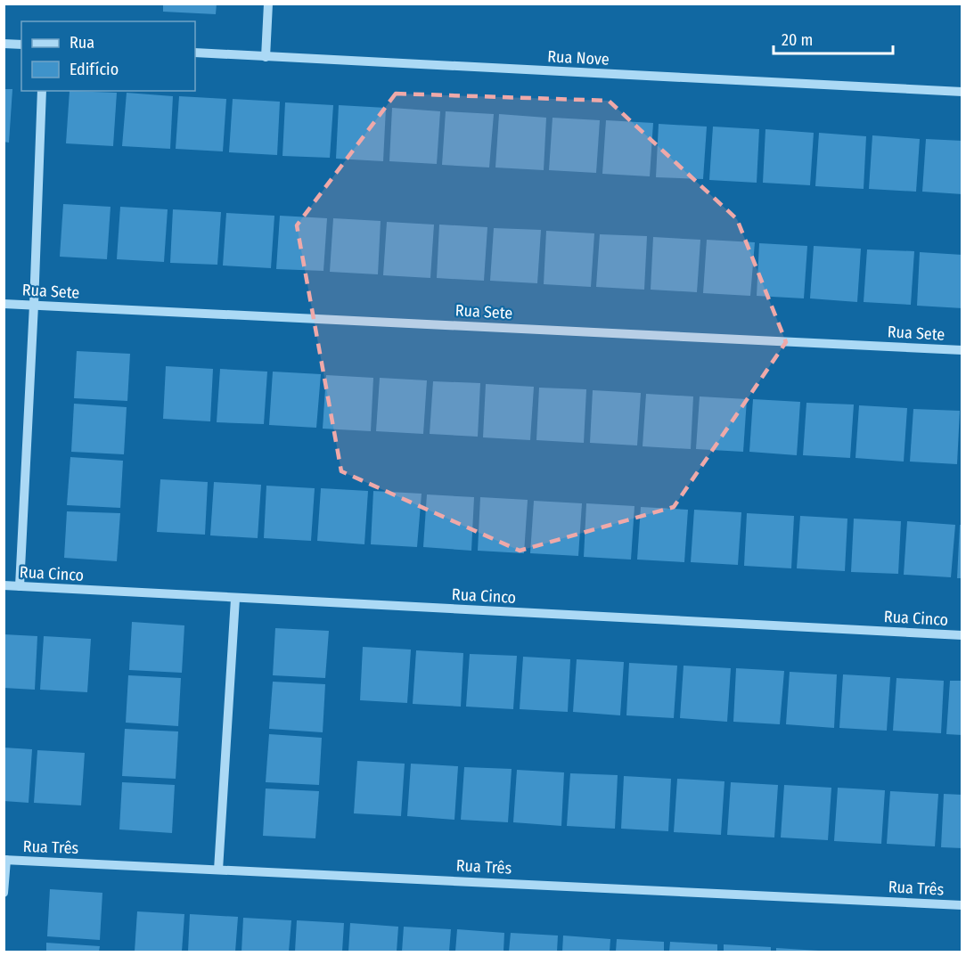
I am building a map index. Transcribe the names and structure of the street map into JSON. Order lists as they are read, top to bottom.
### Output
{
  "streets": {
    "street": [
      "Rua Nove",
      "Rua Sete",
      "Rua Cinco",
      "Rua Três"
    ]
  },
  "legend": ["Rua", "Edifício"],
  "scale_bar": "20 m"
}
